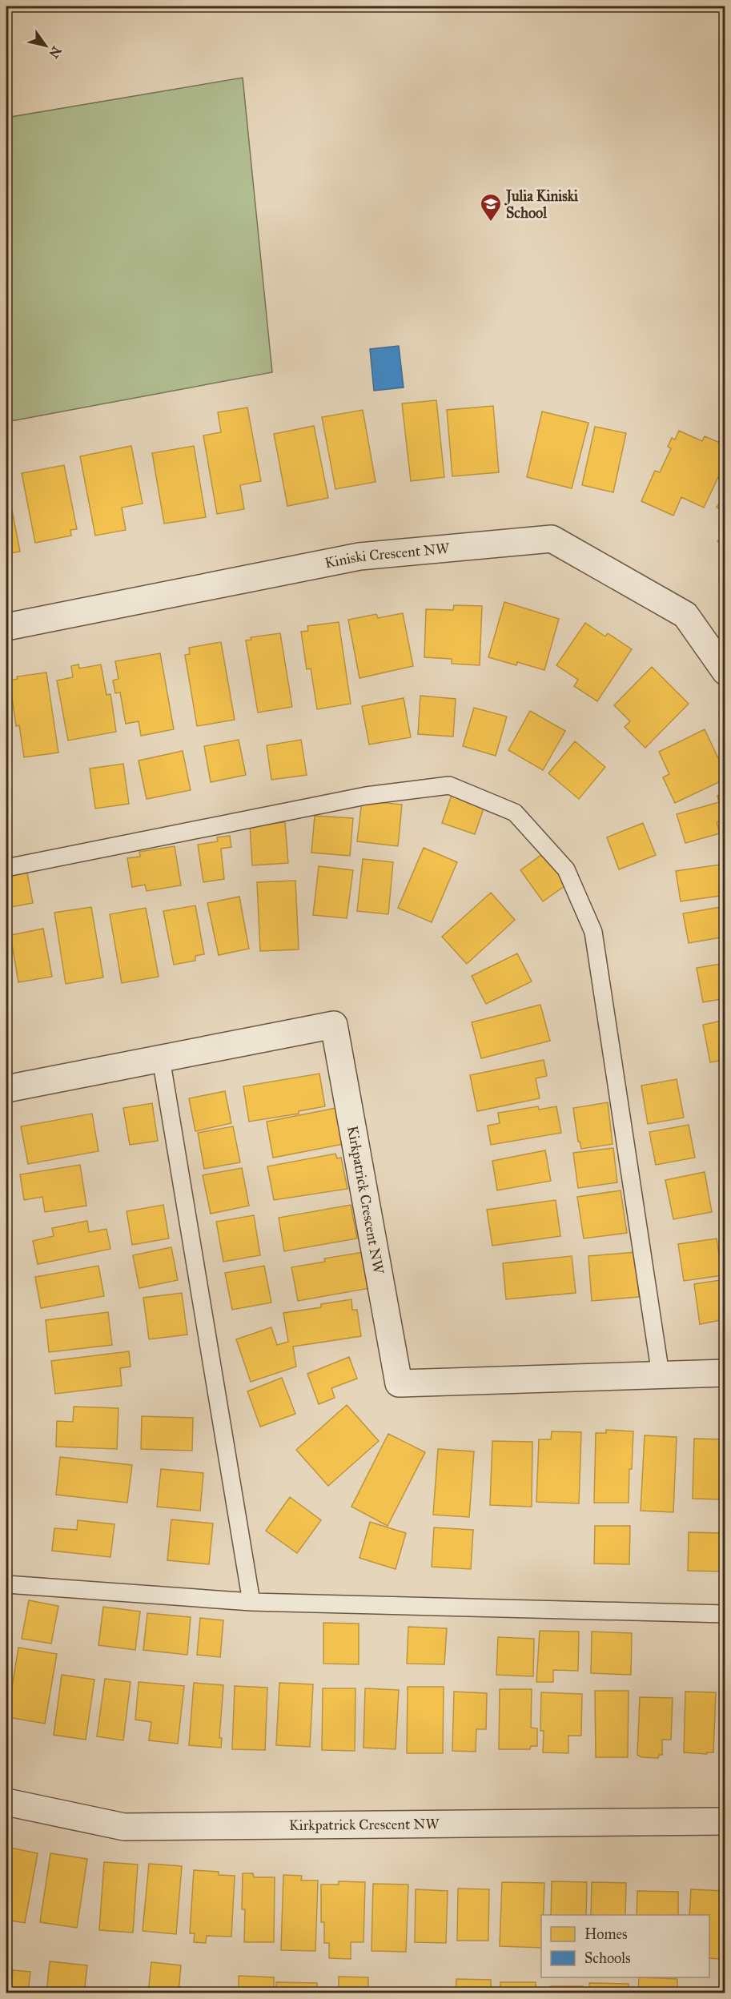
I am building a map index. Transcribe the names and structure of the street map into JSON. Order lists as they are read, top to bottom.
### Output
{
  "streets": {
    "street": ["Kiniski Crescent NW", "Kirkpatrick Crescent NW"]
  },
  "places": {
    "school or university": ["Julia Kiniski School"]
  },
  "legend": ["Homes", "Schools"],
  "north": "bottom right"
}
